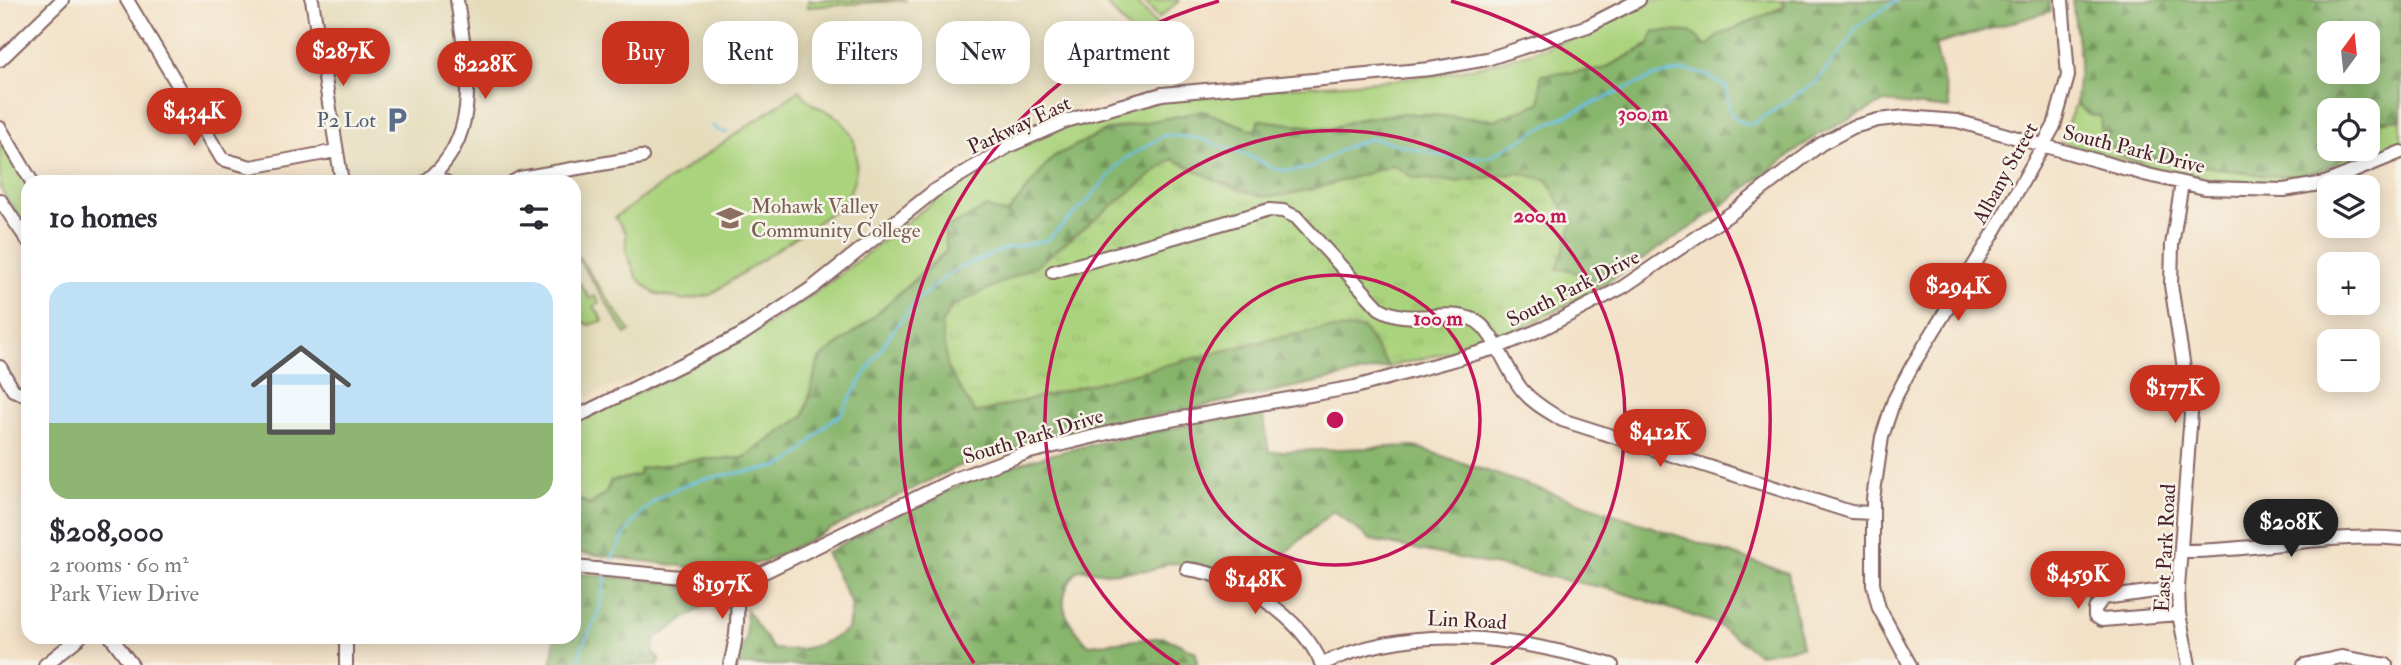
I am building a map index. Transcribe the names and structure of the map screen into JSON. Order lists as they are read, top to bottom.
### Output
{
  "streets": {
    "street": [
      "Parkway East",
      "South Park Drive",
      "Albany Street",
      "East Park Road",
      "Lin Road"
    ]
  },
  "crossings": [
    ["South Park Drive", "Albany Street"],
    ["South Park Drive", "East Park Road"]
  ],
  "places": {
    "parking": ["P2 Lot"],
    "school or university": ["Mohawk Valley Community College"]
  },
  "north": "top",
  "page": {
    "map_buttons": ["+", "−"],
    "chip": [
      "Buy",
      "Rent",
      "Filters",
      "New",
      "Apartment"
    ],
    "price": [
      "$287K",
      "$228K",
      "$434K",
      "$294K",
      "$177K",
      "$412K",
      "$208K",
      "$459K",
      "$148K",
      "$197K"
    ],
    "heading": "10 homes",
    "list": [
      {
        "name": "$208,000",
        "note": "2 rooms · 60 m² · Park View Drive"
      }
    ]
  },
  "rings": ["300 m", "200 m", "100 m"]
}
